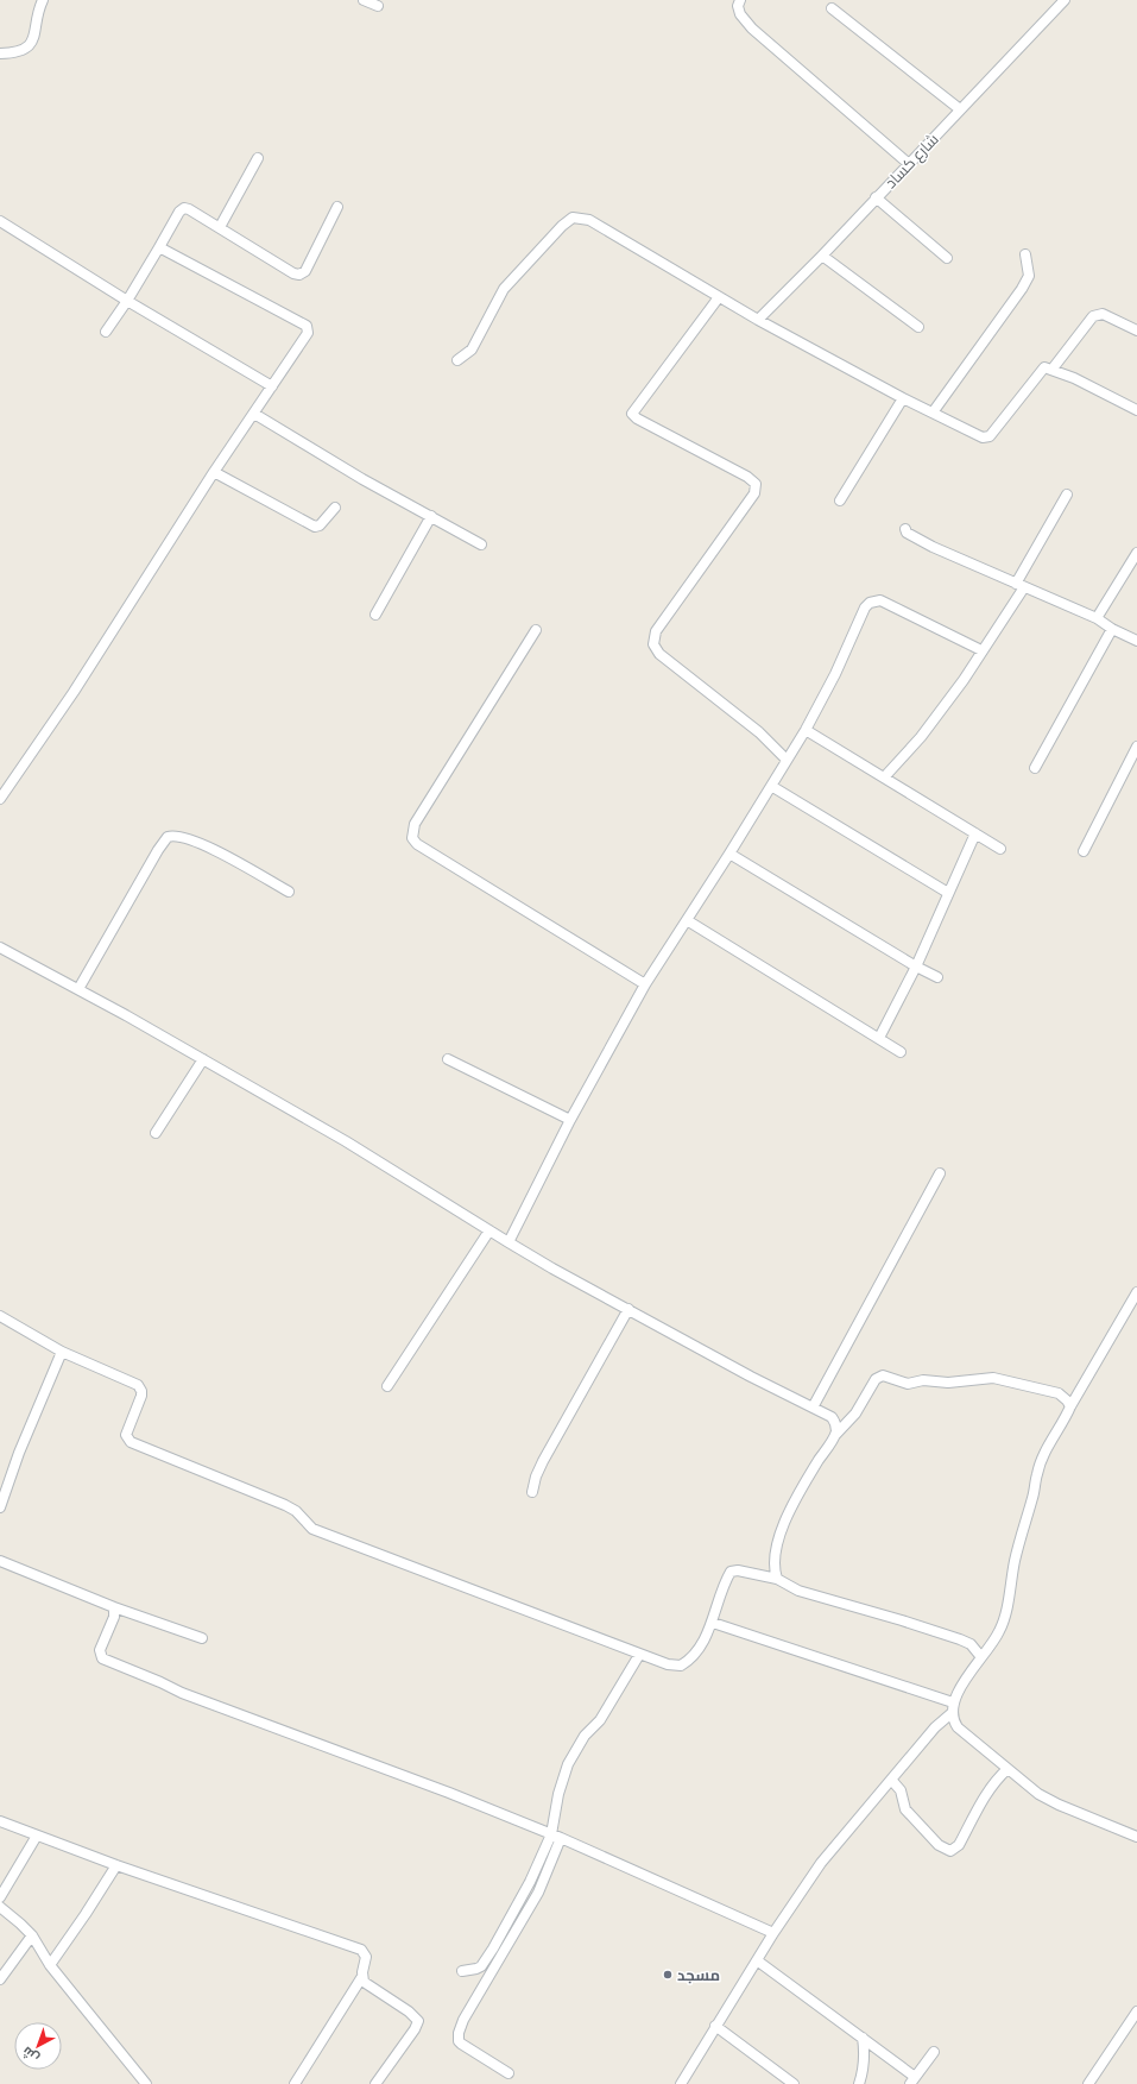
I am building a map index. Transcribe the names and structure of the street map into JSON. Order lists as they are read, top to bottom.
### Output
{
  "streets": {
    "street": ["شارع كساد"]
  },
  "places": ["مسجد"],
  "north": "bottom left"
}
